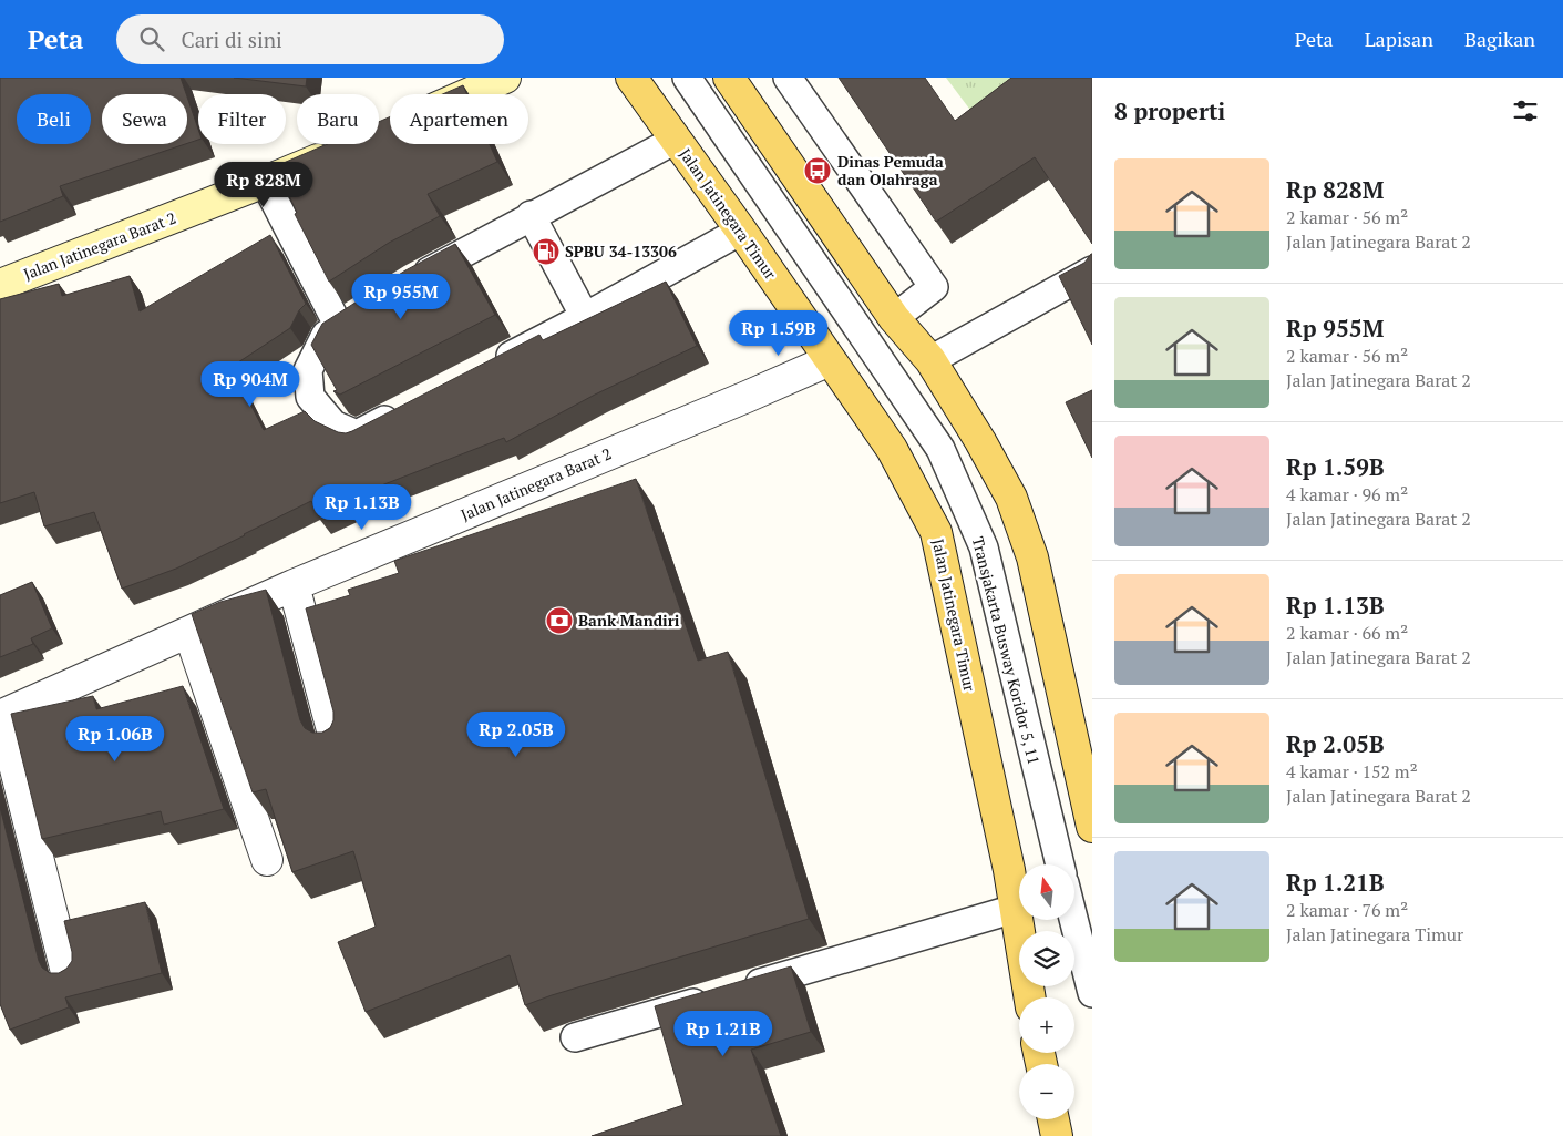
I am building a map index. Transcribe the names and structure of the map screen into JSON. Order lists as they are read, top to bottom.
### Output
{
  "streets": {
    "main road": ["Jalan Jatinegara Timur"],
    "street": ["Jalan Jatinegara Barat 2"],
    "lane": ["Transjakarta Busway Koridor 5, 11"]
  },
  "crossings": [
    ["Jalan Jatinegara Timur", "Jalan Jatinegara Barat 2"]
  ],
  "places": {
    "bus stop": ["Dinas Pemuda dan Olahraga"],
    "fuel station": ["SPBU 34-13306"],
    "bank": ["Bank Mandiri"]
  },
  "north": "top",
  "page": {
    "header": "Peta",
    "search": "Cari di sini",
    "nav": ["Peta", "Lapisan", "Bagikan"],
    "heading": "8 properti",
    "chip": [
      "Beli",
      "Sewa",
      "Filter",
      "Baru",
      "Apartemen"
    ],
    "list": [
      {
        "name": "Rp 828M",
        "note": "2 kamar · 56 m² · Jalan Jatinegara Barat 2"
      },
      {
        "name": "Rp 955M",
        "note": "2 kamar · 56 m² · Jalan Jatinegara Barat 2"
      },
      {
        "name": "Rp 1.59B",
        "note": "4 kamar · 96 m² · Jalan Jatinegara Barat 2"
      },
      {
        "name": "Rp 1.13B",
        "note": "2 kamar · 66 m² · Jalan Jatinegara Barat 2"
      },
      {
        "name": "Rp 2.05B",
        "note": "4 kamar · 152 m² · Jalan Jatinegara Barat 2"
      },
      {
        "name": "Rp 1.21B",
        "note": "2 kamar · 76 m² · Jalan Jatinegara Timur"
      }
    ],
    "price": [
      "Rp 828M",
      "Rp 955M",
      "Rp 1.59B",
      "Rp 904M",
      "Rp 1.13B",
      "Rp 2.05B",
      "Rp 1.06B",
      "Rp 1.21B"
    ],
    "map_buttons": ["+", "−"]
  }
}
